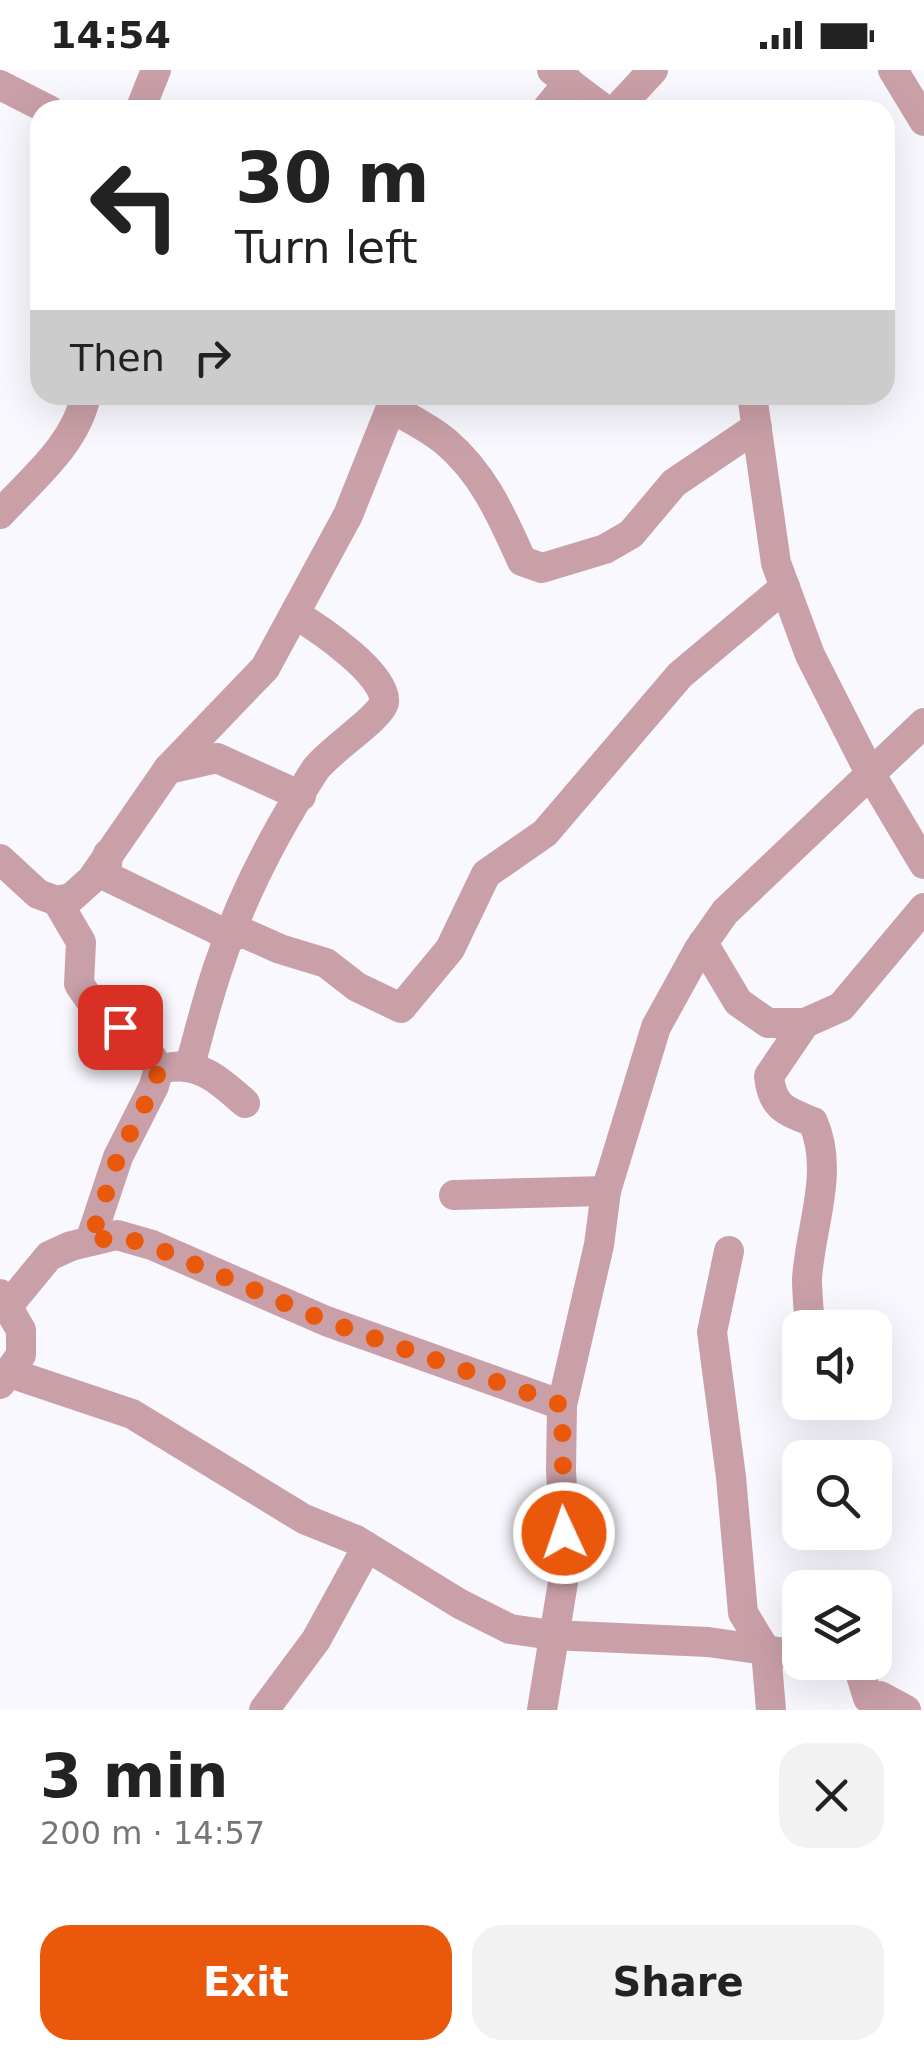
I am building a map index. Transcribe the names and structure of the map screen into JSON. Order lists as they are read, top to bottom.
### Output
{
  "page": {
    "status": "14:54",
    "turn": ["30 m", "Turn left"],
    "then": "Then",
    "heading": ["3 min", "200 m · 14:57"],
    "buttons": ["Exit", "Share"]
  }
}
